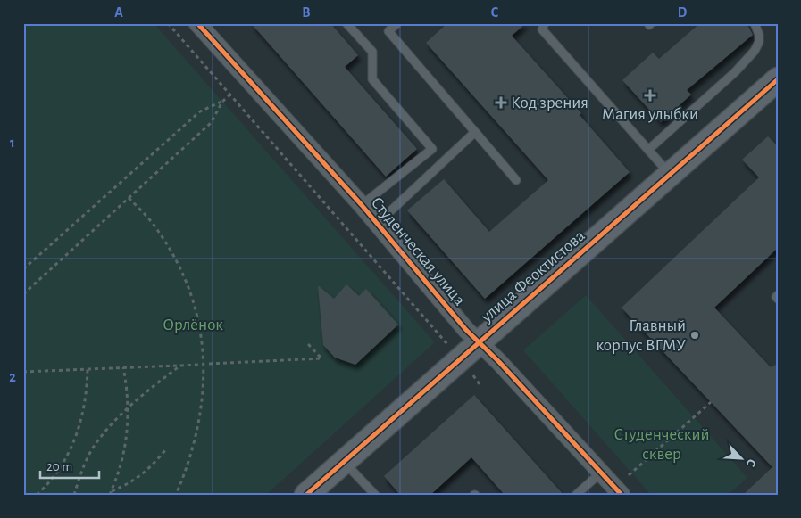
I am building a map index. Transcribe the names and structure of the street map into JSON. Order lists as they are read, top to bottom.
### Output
{
  "streets": {
    "street": ["Студенческая улица", "улица Феоктистова"]
  },
  "crossings": [
    ["Студенческая улица", "улица Феоктистова"]
  ],
  "parks": ["Орлёнок", "Студенческий сквер"],
  "places": {
    "health": ["Магия улыбки", "Код зрения"],
    "other": ["Главный корпус ВГМУ"]
  },
  "scale_bar": "20 m",
  "north": "bottom right",
  "grid": {
    "columns": [
      "A",
      "B",
      "C",
      "D"
    ],
    "rows": ["1", "2"]
  }
}
